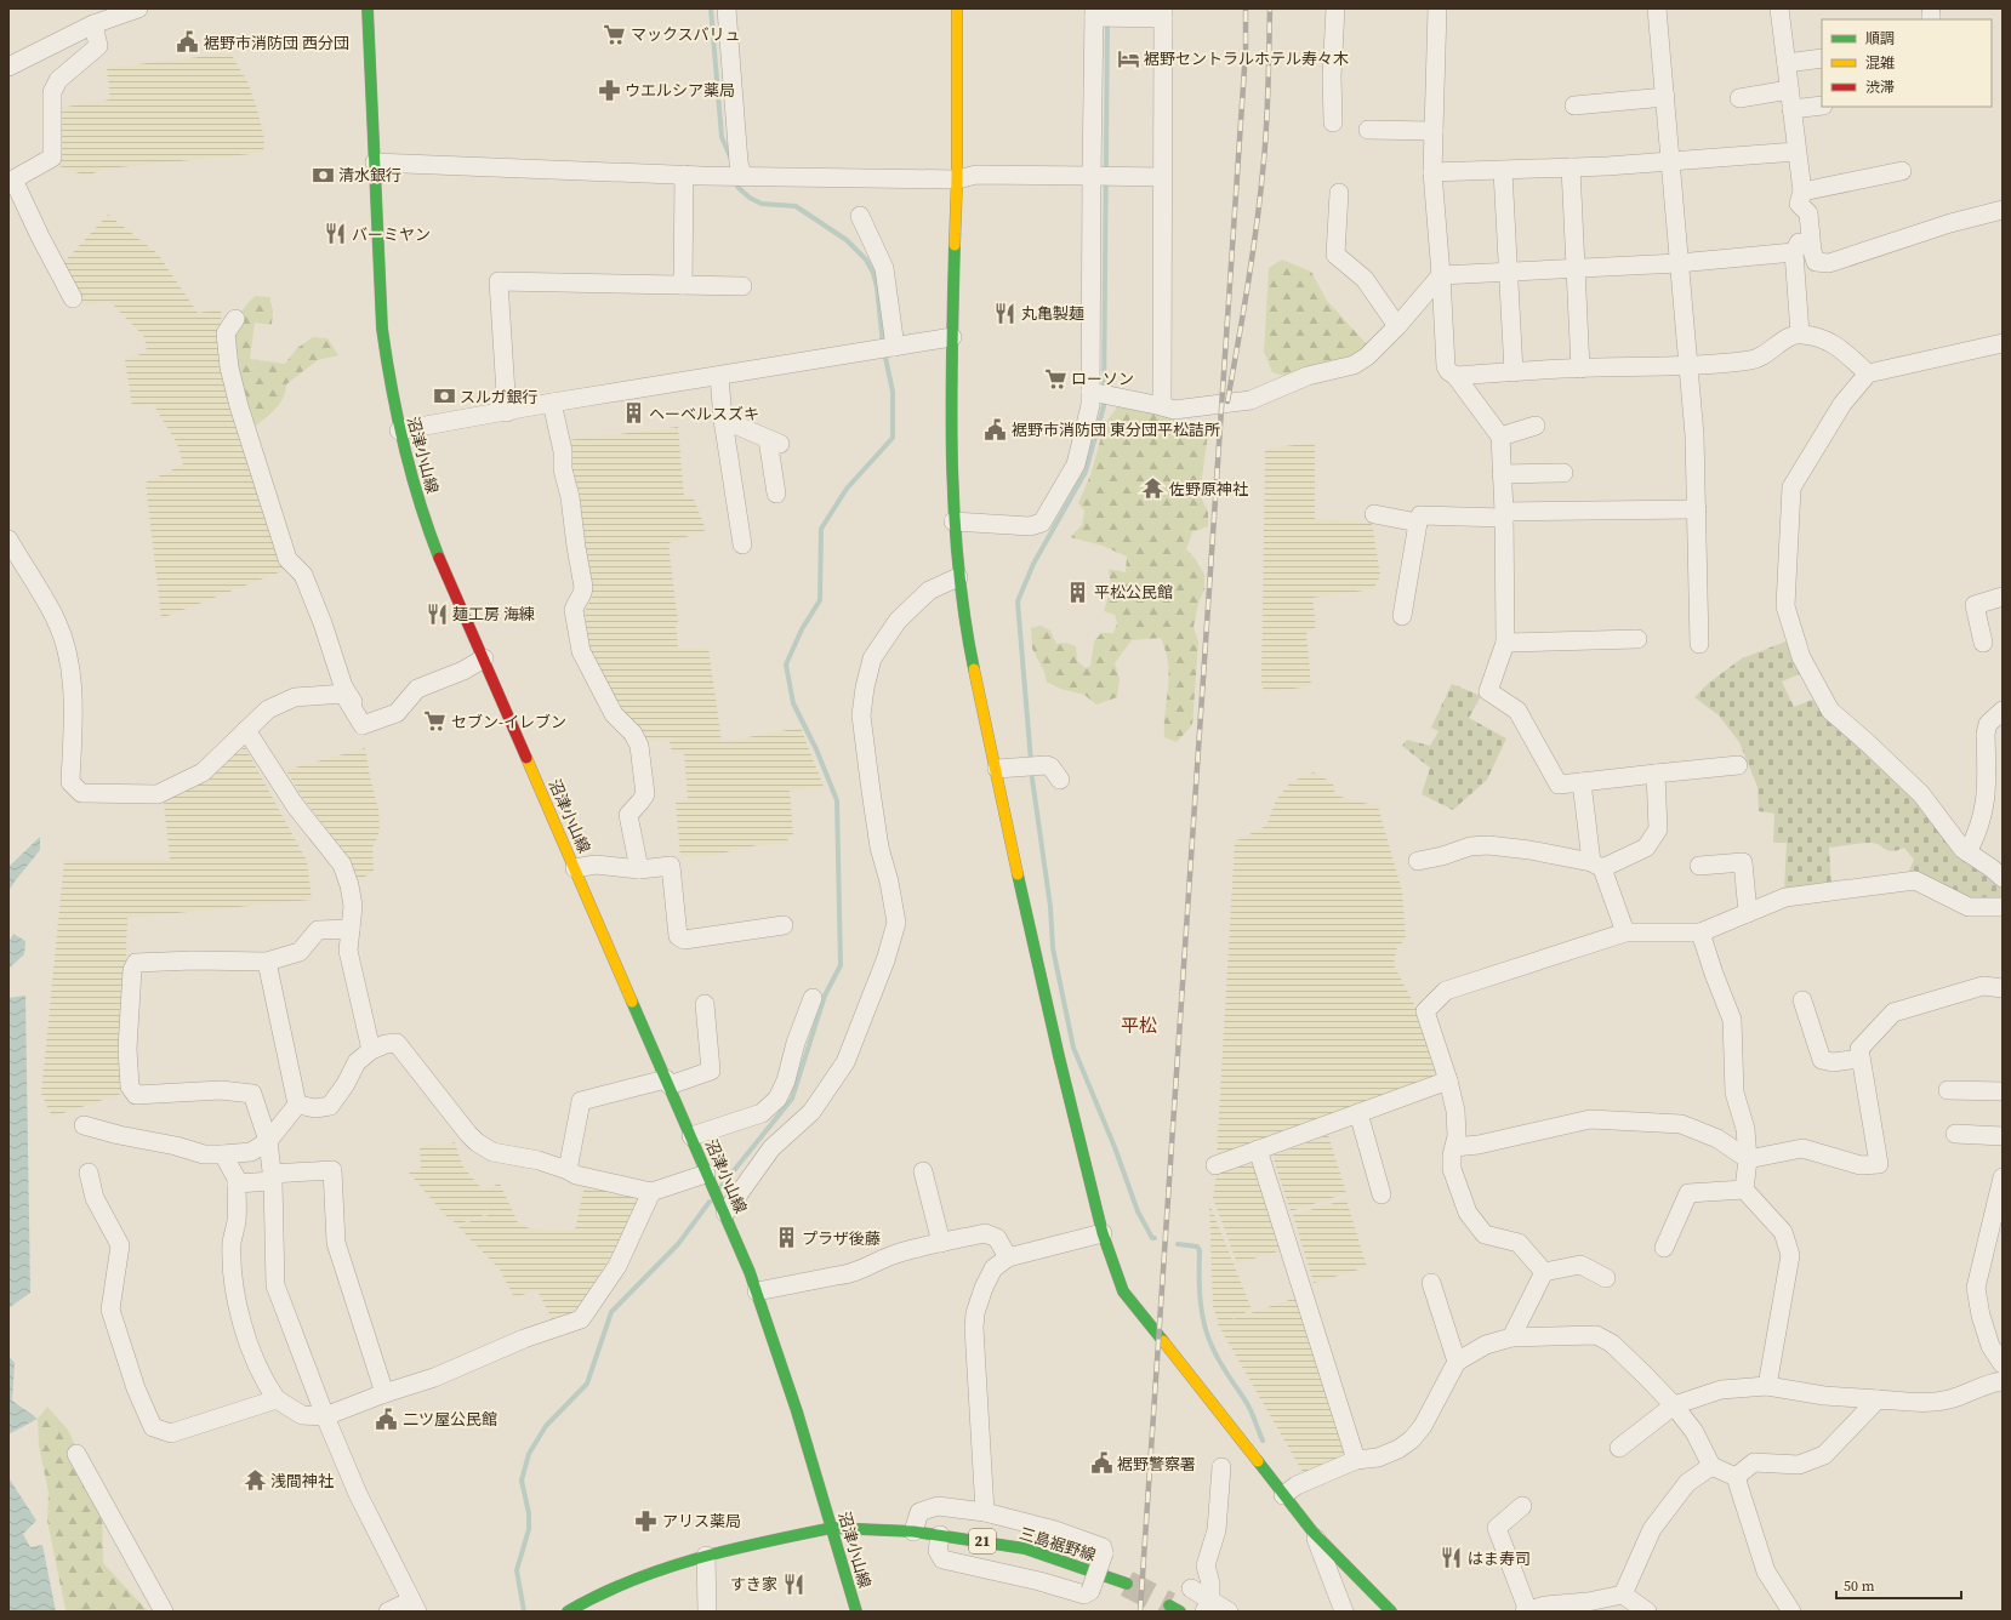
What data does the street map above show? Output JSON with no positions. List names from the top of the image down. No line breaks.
{"streets":{"main road":["沼津小山線","21","三島裾野線"]},"crossings":[["沼津小山線","三島裾野線"]],"districts":["平松"],"places":{"supermarket":["マックスバリュ","ローソン","セブン-イレブン"],"public building":["裾野市消防団 西分団","裾野市消防団 東分団平松詰所","二ツ屋公民館","裾野警察署"],"hotel":["裾野セントラルホテル寿々木"],"pharmacy":["ウエルシア薬局","アリス薬局"],"bank":["清水銀行","スルガ銀行"],"restaurant":["バーミヤン","丸亀製麺","麺工房 海練","はま寿司","すき家"],"building":["ヘーベルスズキ","平松公民館","プラザ後藤"],"temple":["佐野原神社","浅間神社"]},"legend":["順調","混雑","渋滞"],"scale_bar":"50 m"}
